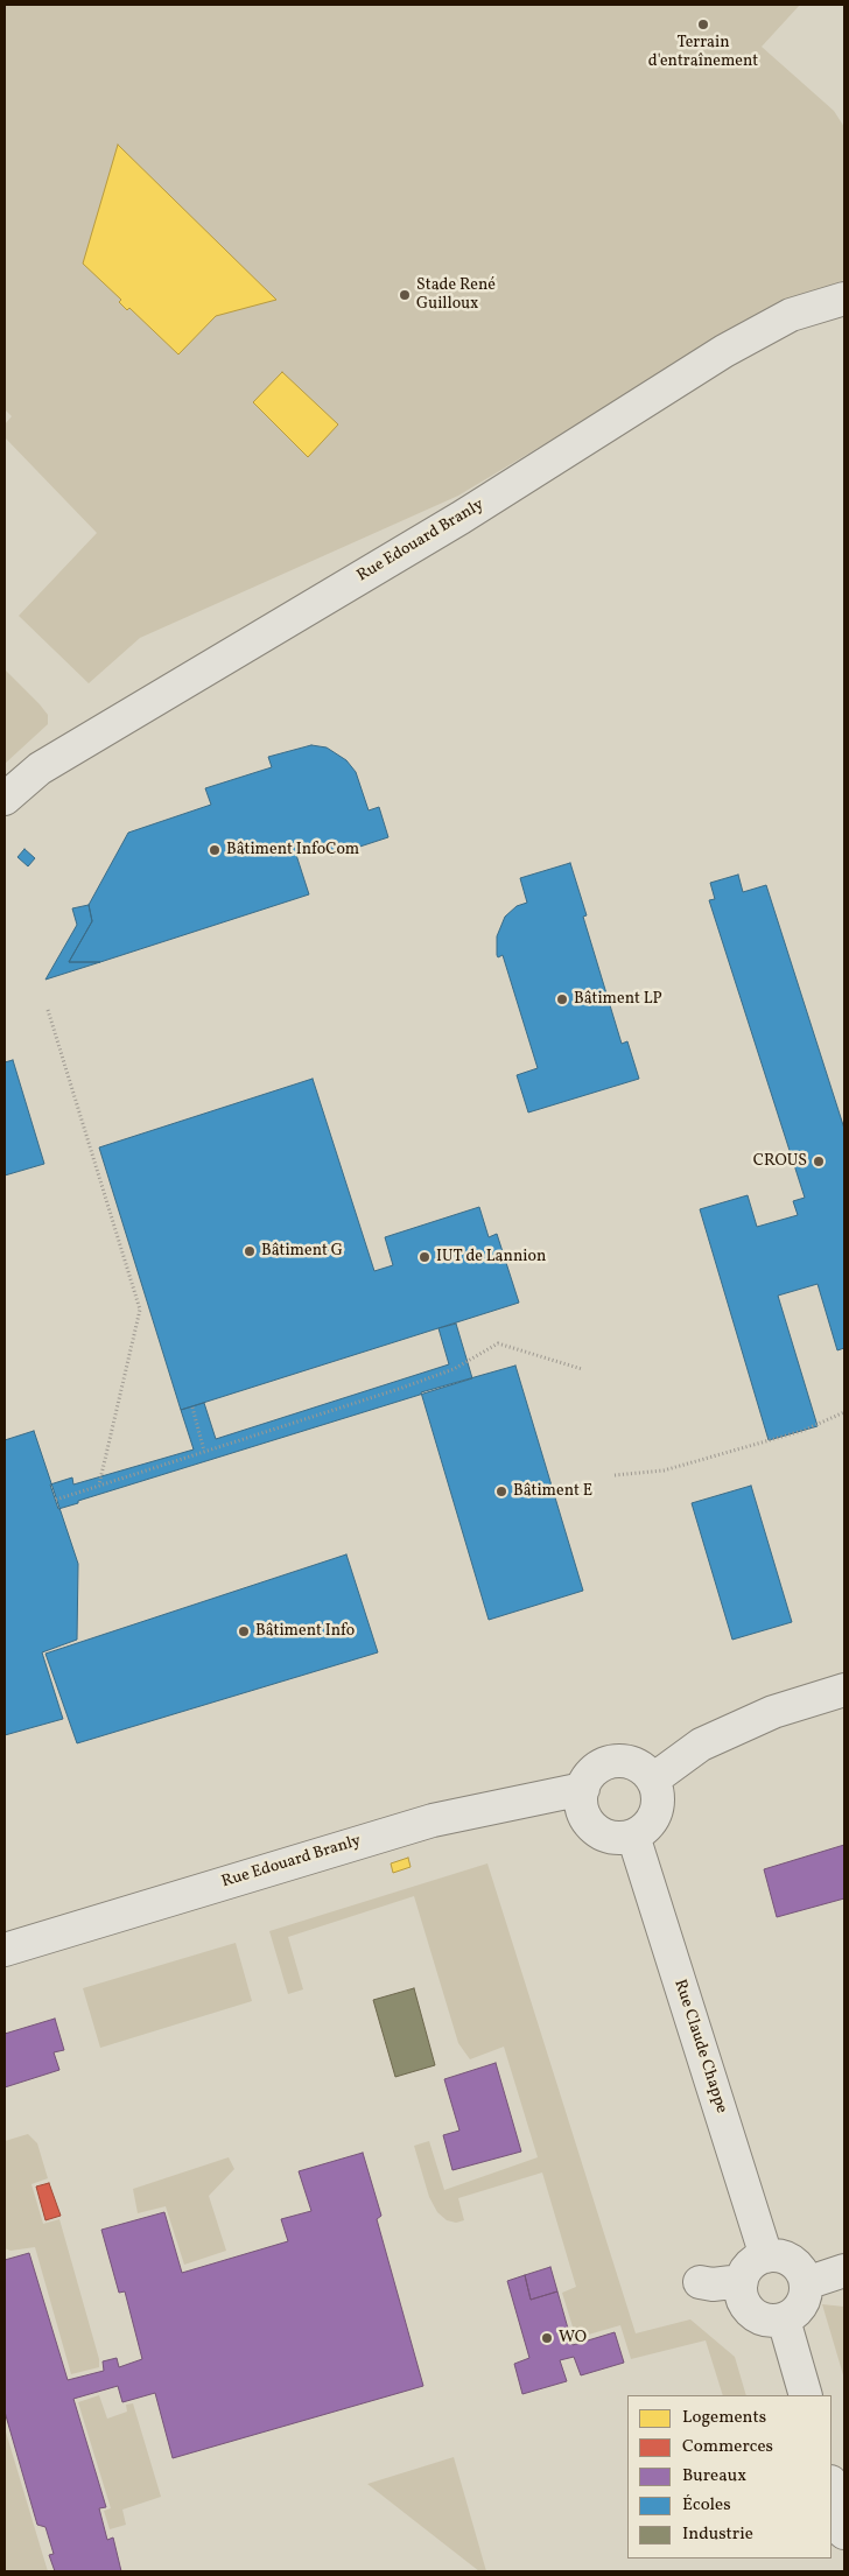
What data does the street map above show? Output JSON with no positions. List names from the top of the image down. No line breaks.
{"streets":{"street":["Rue Edouard Branly","Rue Claude Chappe"]},"crossings":[["Rue Edouard Branly","Rue Claude Chappe"]],"places":["Terrain d'entraînement","Stade René Guilloux","Bâtiment InfoCom","Bâtiment LP","CROUS","Bâtiment G","IUT de Lannion","Bâtiment E","Bâtiment Info","WO"],"legend":["Logements","Commerces","Bureaux","Écoles","Industrie"]}
